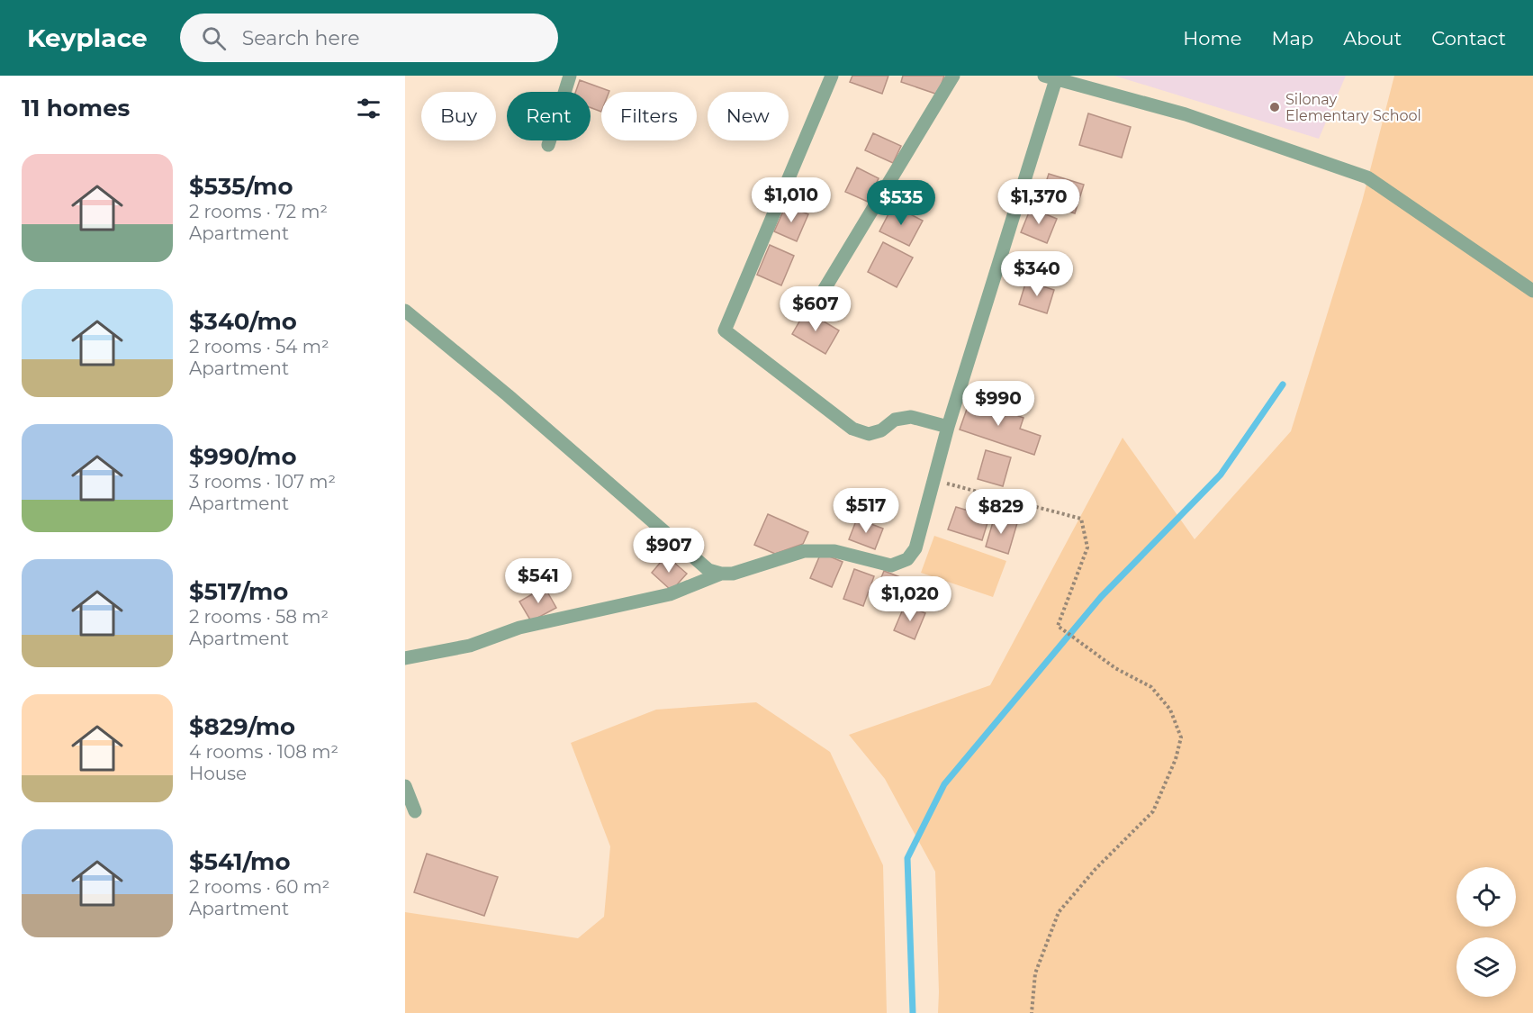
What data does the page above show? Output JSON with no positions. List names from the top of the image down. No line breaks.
{"places":["Silonay Elementary School"],"page":{"header":"Keyplace","search":"Search here","nav":["Home","Map","About","Contact"],"heading":"11 homes","chip":["Buy","Rent","Filters","New"],"list":[{"name":"$535/mo","note":"2 rooms · 72 m² · Apartment"},{"name":"$340/mo","note":"2 rooms · 54 m² · Apartment"},{"name":"$990/mo","note":"3 rooms · 107 m² · Apartment"},{"name":"$517/mo","note":"2 rooms · 58 m² · Apartment"},{"name":"$829/mo","note":"4 rooms · 108 m² · House"},{"name":"$541/mo","note":"2 rooms · 60 m² · Apartment"}],"price":["$1,010","$1,370","$535","$340","$607","$990","$517","$829","$907","$541","$1,020"]}}
